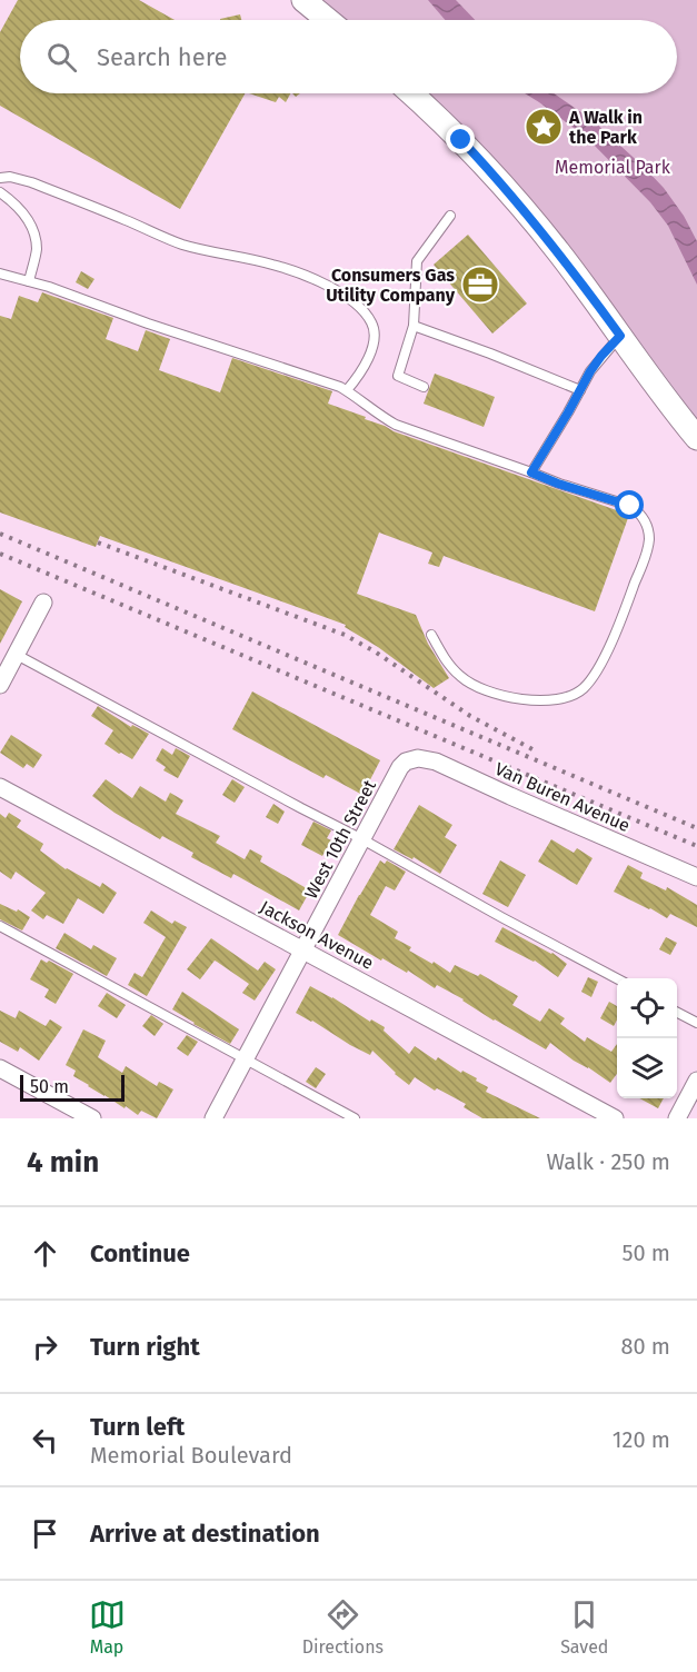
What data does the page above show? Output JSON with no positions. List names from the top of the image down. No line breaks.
{"streets":{"street":["Van Buren Avenue","West 10th Street","Jackson Avenue"]},"crossings":[["Van Buren Avenue","West 10th Street"],["West 10th Street","Jackson Avenue"]],"parks":["Memorial Park"],"places":{"place":["A Walk in the Park"],"office":["Consumers Gas Utility Company"]},"scale_bar":"50 m","page":{"search":"Search here","scale":"50 m","heading":["4 min","Walk · 250 m"],"list":[["Continue","50 m"],["Turn right","80 m"],["Turn left","Memorial Boulevard","120 m"],"Arrive at destination"],"nav":["Map","Directions","Saved"]}}
